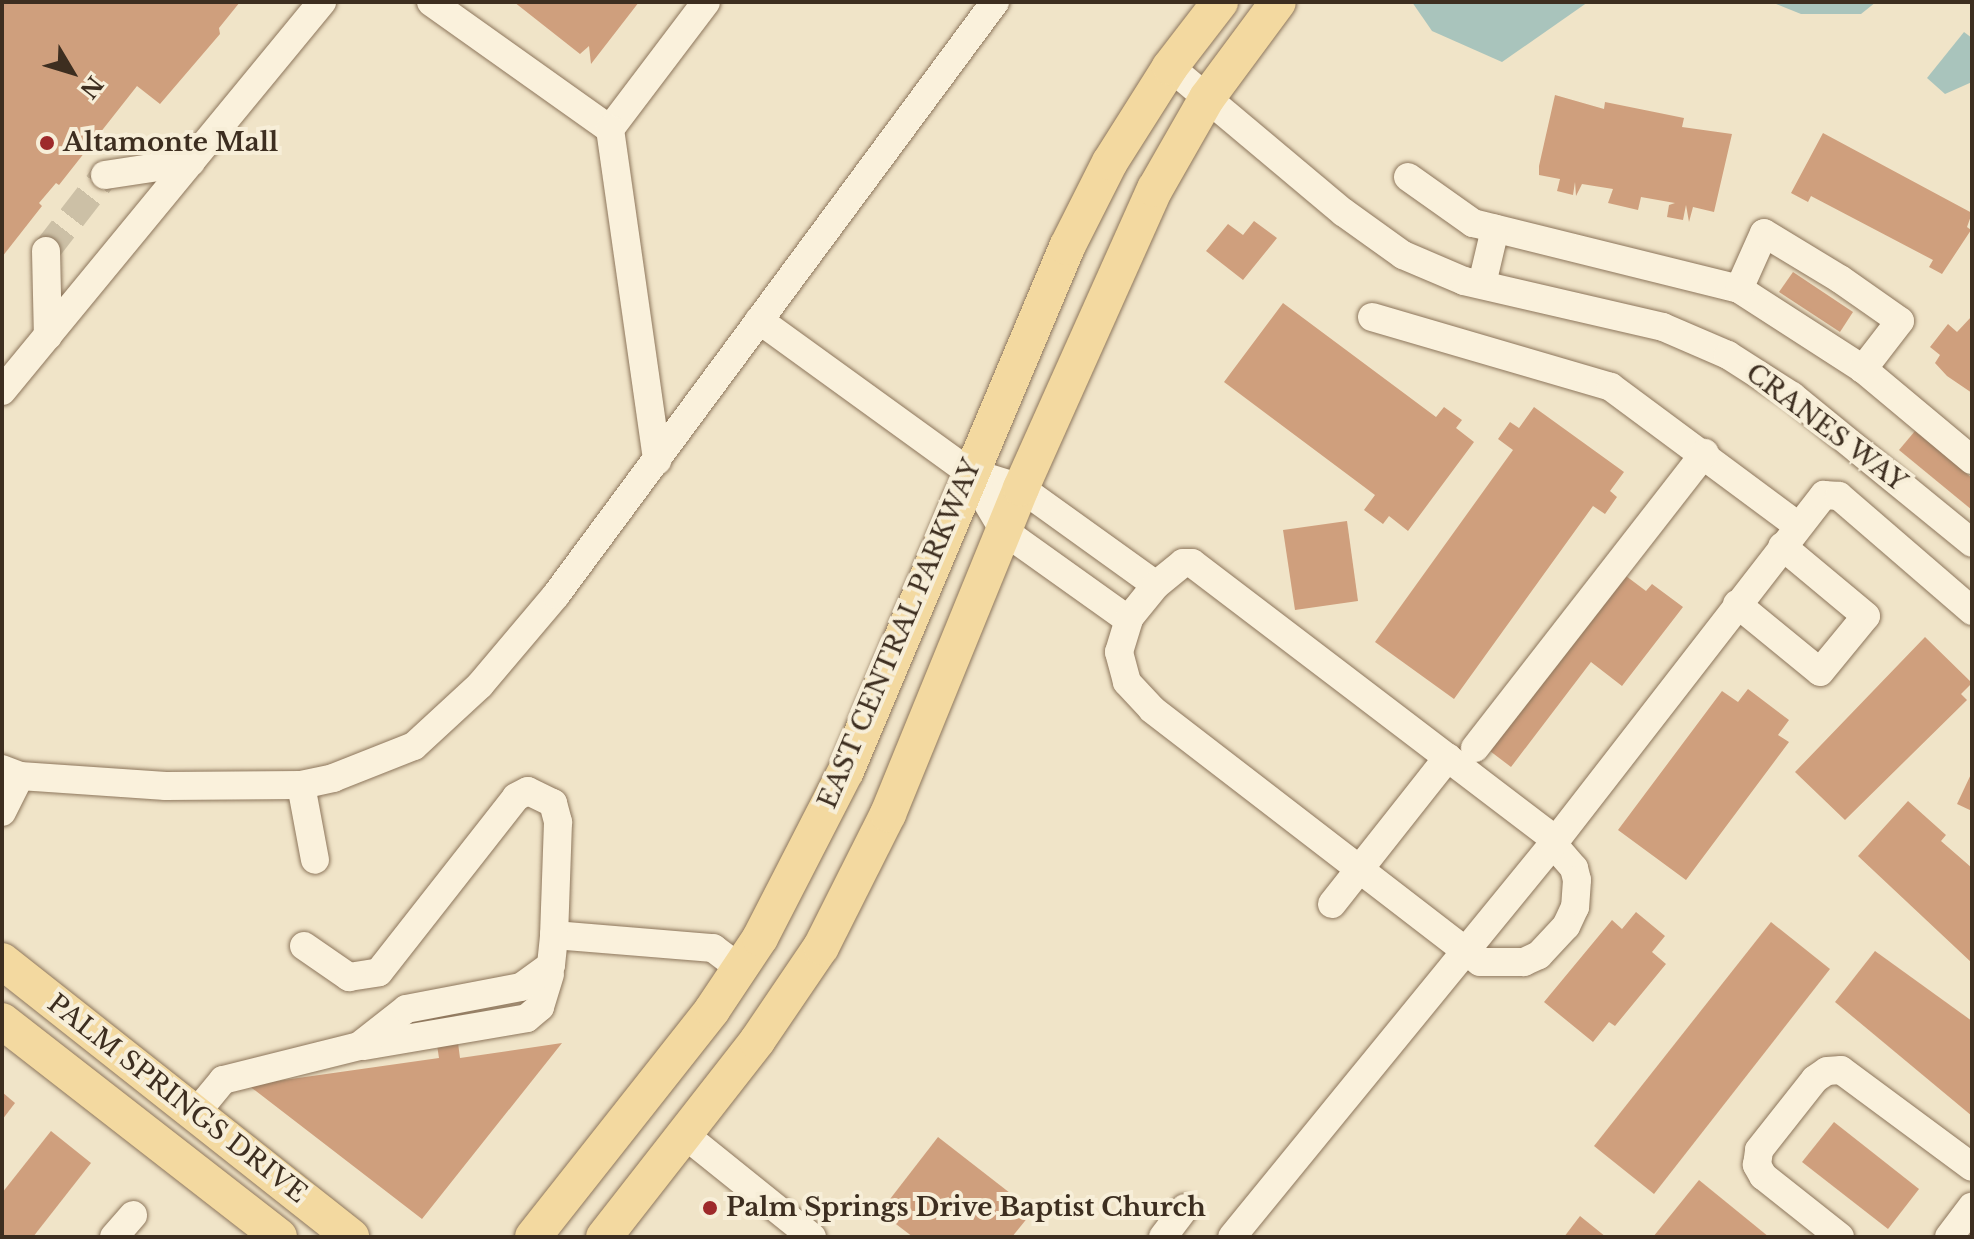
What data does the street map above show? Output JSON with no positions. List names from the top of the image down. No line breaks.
{"streets":{"main road":["EAST CENTRAL PARKWAY","PALM SPRINGS DRIVE"],"street":["CRANES WAY"]},"crossings":[["CRANES WAY","EAST CENTRAL PARKWAY"]],"places":["Altamonte Mall","Palm Springs Drive Baptist Church"],"north":"bottom right"}
